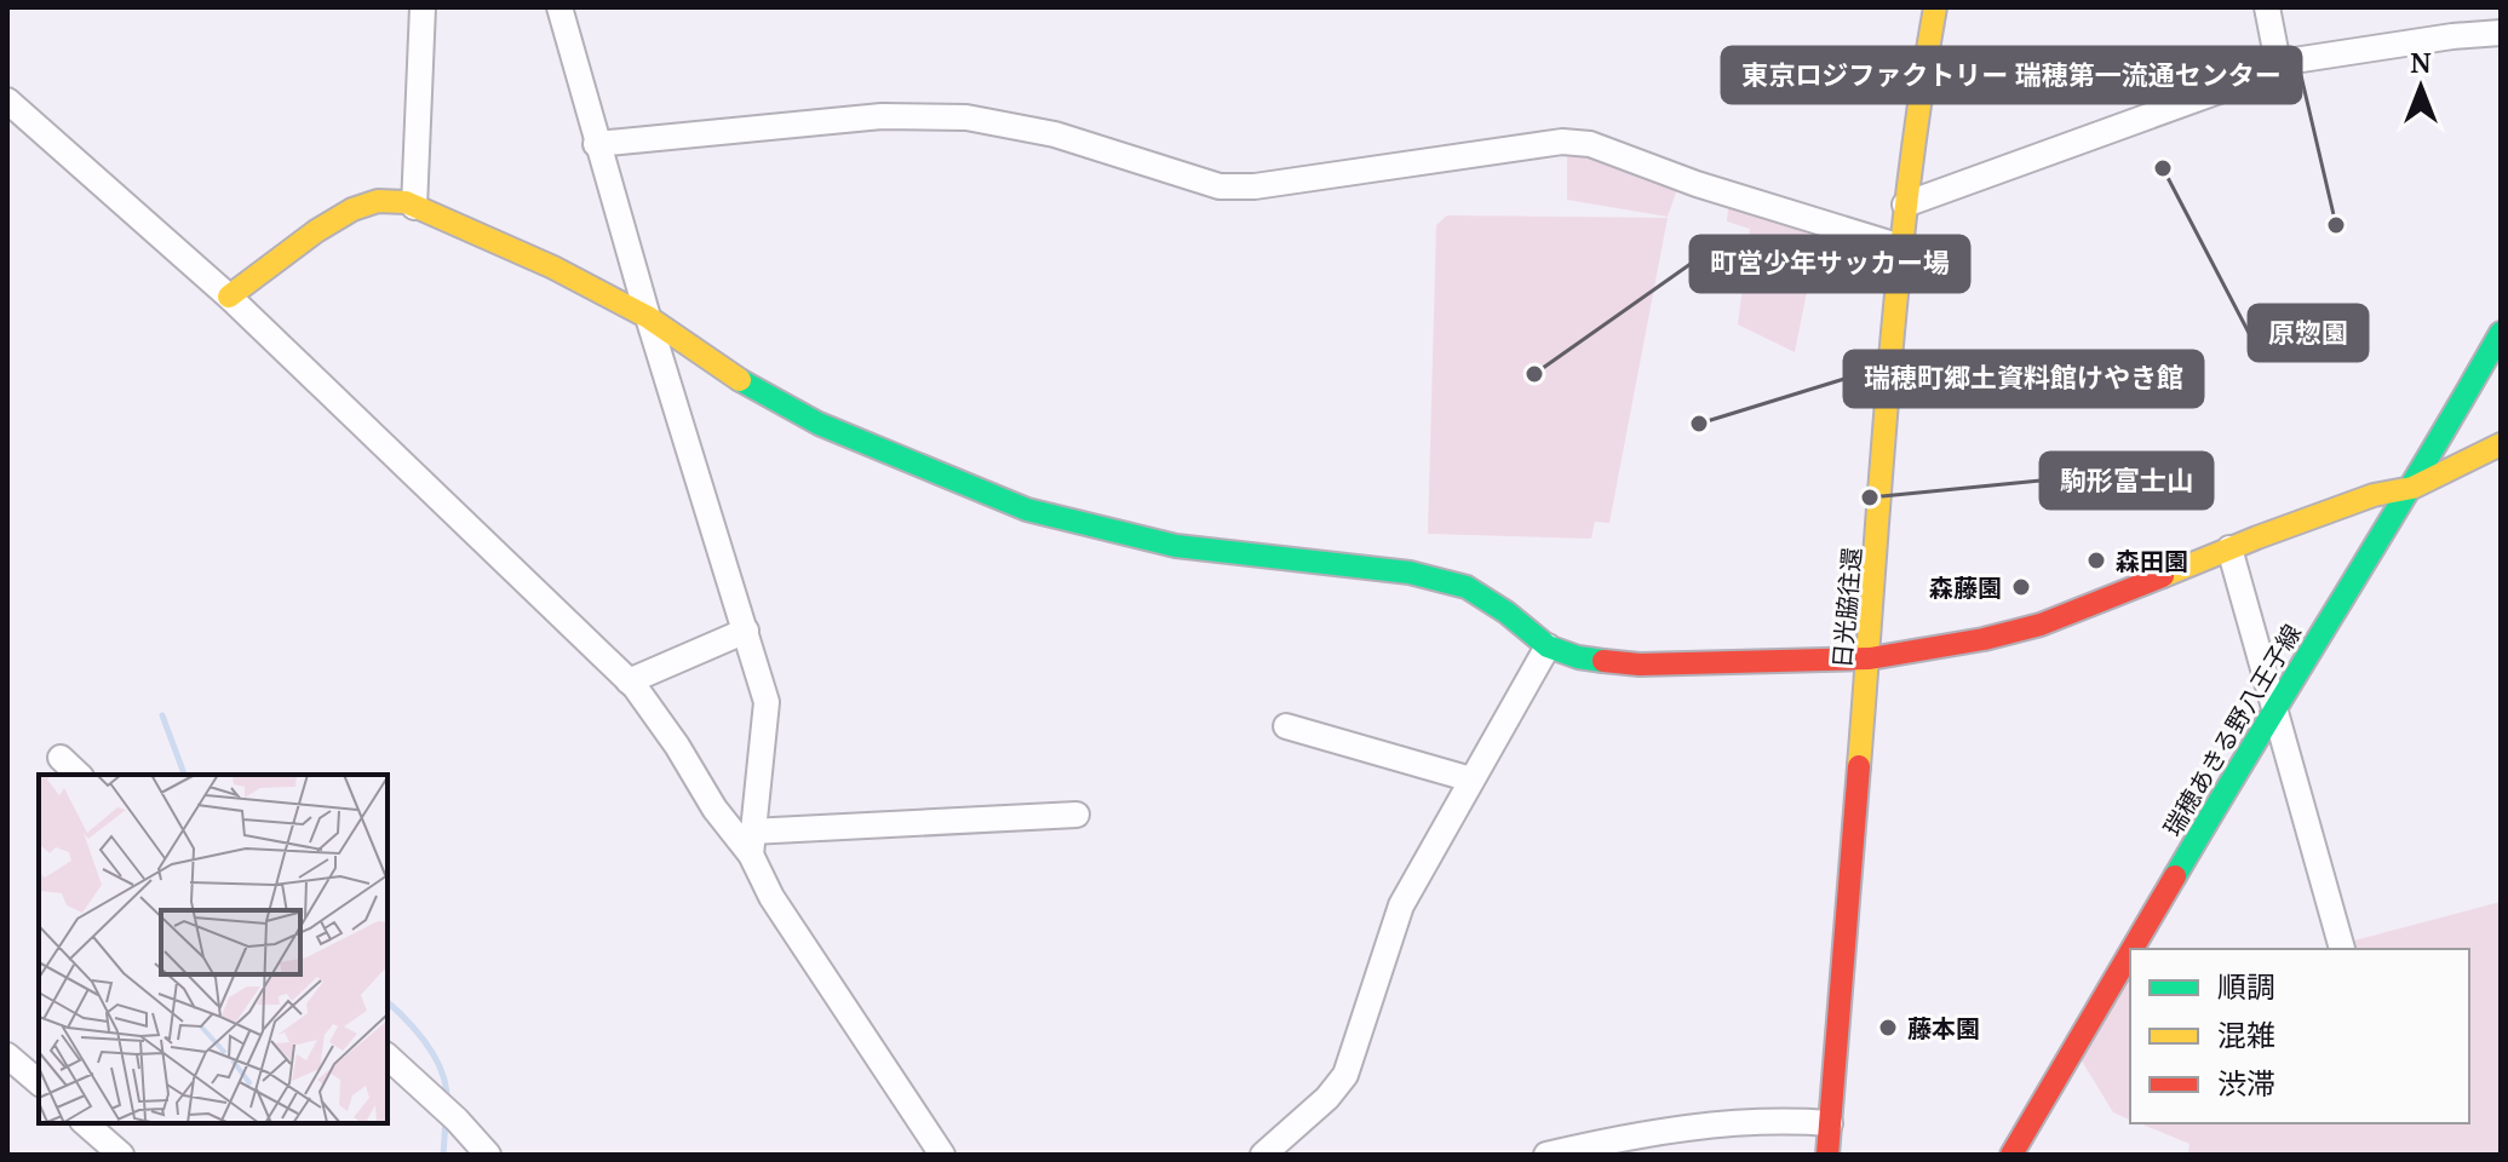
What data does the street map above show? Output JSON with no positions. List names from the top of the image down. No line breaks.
{"streets":{"street":["日光脇往還","瑞穂あきる野八王子線"]},"places":["原惣園","東京ロジファクトリー 瑞穂第一流通センター","町営少年サッカー場","瑞穂町郷土資料館けやき館","駒形富士山","森田園","森藤園","藤本園"],"legend":["順調","混雑","渋滞"],"north":"top"}
